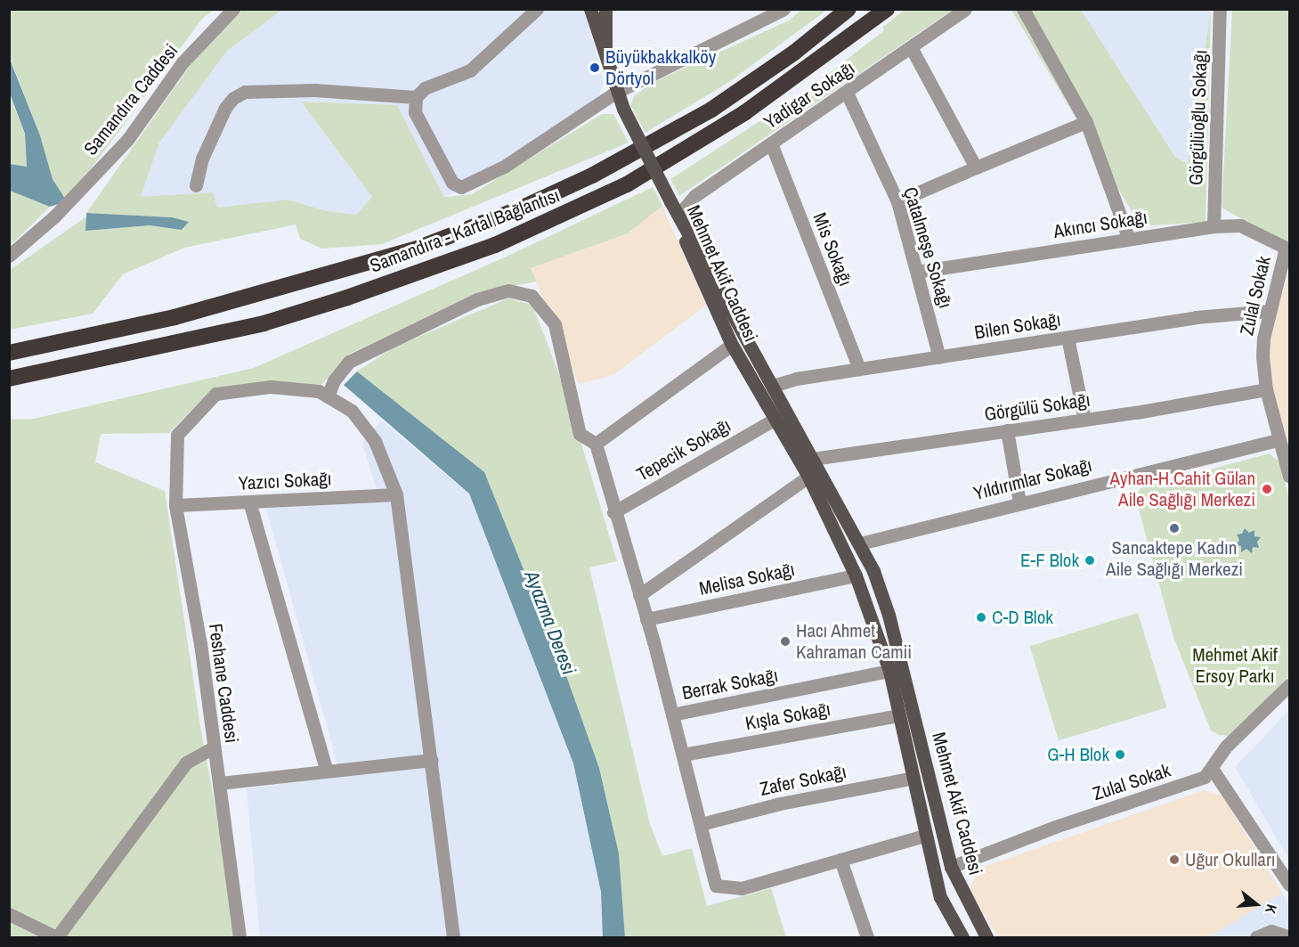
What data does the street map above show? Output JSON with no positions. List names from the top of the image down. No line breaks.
{"streets":{"highway":["Samandıra - Kartal Bağlantısı"],"main road":["Mehmet Akif Caddesi"],"street":["Yadigar Sokağı","Samandıra Caddesi","Görgülüoğlu Sokağı","Akıncı Sokağı","Çatalmeşe Sokağı","Mis Sokağı","Zulal Sokak","Bilen Sokağı","Görgülü Sokağı","Tepecik Sokağı","Yıldırımlar Sokağı","Yazıcı Sokağı","Melisa Sokağı","Feshane Caddesi","Berrak Sokağı","Kışla Sokağı","Zafer Sokağı"]},"crossings":[["Yadigar Sokağı","Çatalmeşe Sokağı"],["Yadigar Sokağı","Mis Sokağı"],["Yadigar Sokağı","Mehmet Akif Caddesi"],["Görgülüoğlu Sokağı","Akıncı Sokağı"],["Akıncı Sokağı","Çatalmeşe Sokağı"],["Akıncı Sokağı","Zulal Sokak"],["Çatalmeşe Sokağı","Bilen Sokağı"],["Mis Sokağı","Bilen Sokağı"],["Mehmet Akif Caddesi","Zulal Sokak"],["Mehmet Akif Caddesi","Bilen Sokağı"],["Mehmet Akif Caddesi","Görgülü Sokağı"],["Mehmet Akif Caddesi","Tepecik Sokağı"],["Mehmet Akif Caddesi","Yıldırımlar Sokağı"],["Mehmet Akif Caddesi","Melisa Sokağı"],["Mehmet Akif Caddesi","Berrak Sokağı"],["Mehmet Akif Caddesi","Kışla Sokağı"],["Mehmet Akif Caddesi","Zafer Sokağı"],["Zulal Sokak","Bilen Sokağı"],["Zulal Sokak","Görgülü Sokağı"],["Zulal Sokak","Yıldırımlar Sokağı"],["Yazıcı Sokağı","Feshane Caddesi"]],"water":["Ayazma Deresi"],"parks":["Mehmet Akif Ersoy Parkı"],"places":["Büyükbakkalköy Dörtyol","Ayhan-H.Cahit Gülan Aile Sağlığı Merkezi","Sancaktepe Kadın Aile Sağlığı Merkezi","E-F Blok","C-D Blok","Hacı Ahmet Kahraman Camii","G-H Blok","Uğur Okulları"],"north":"right"}
